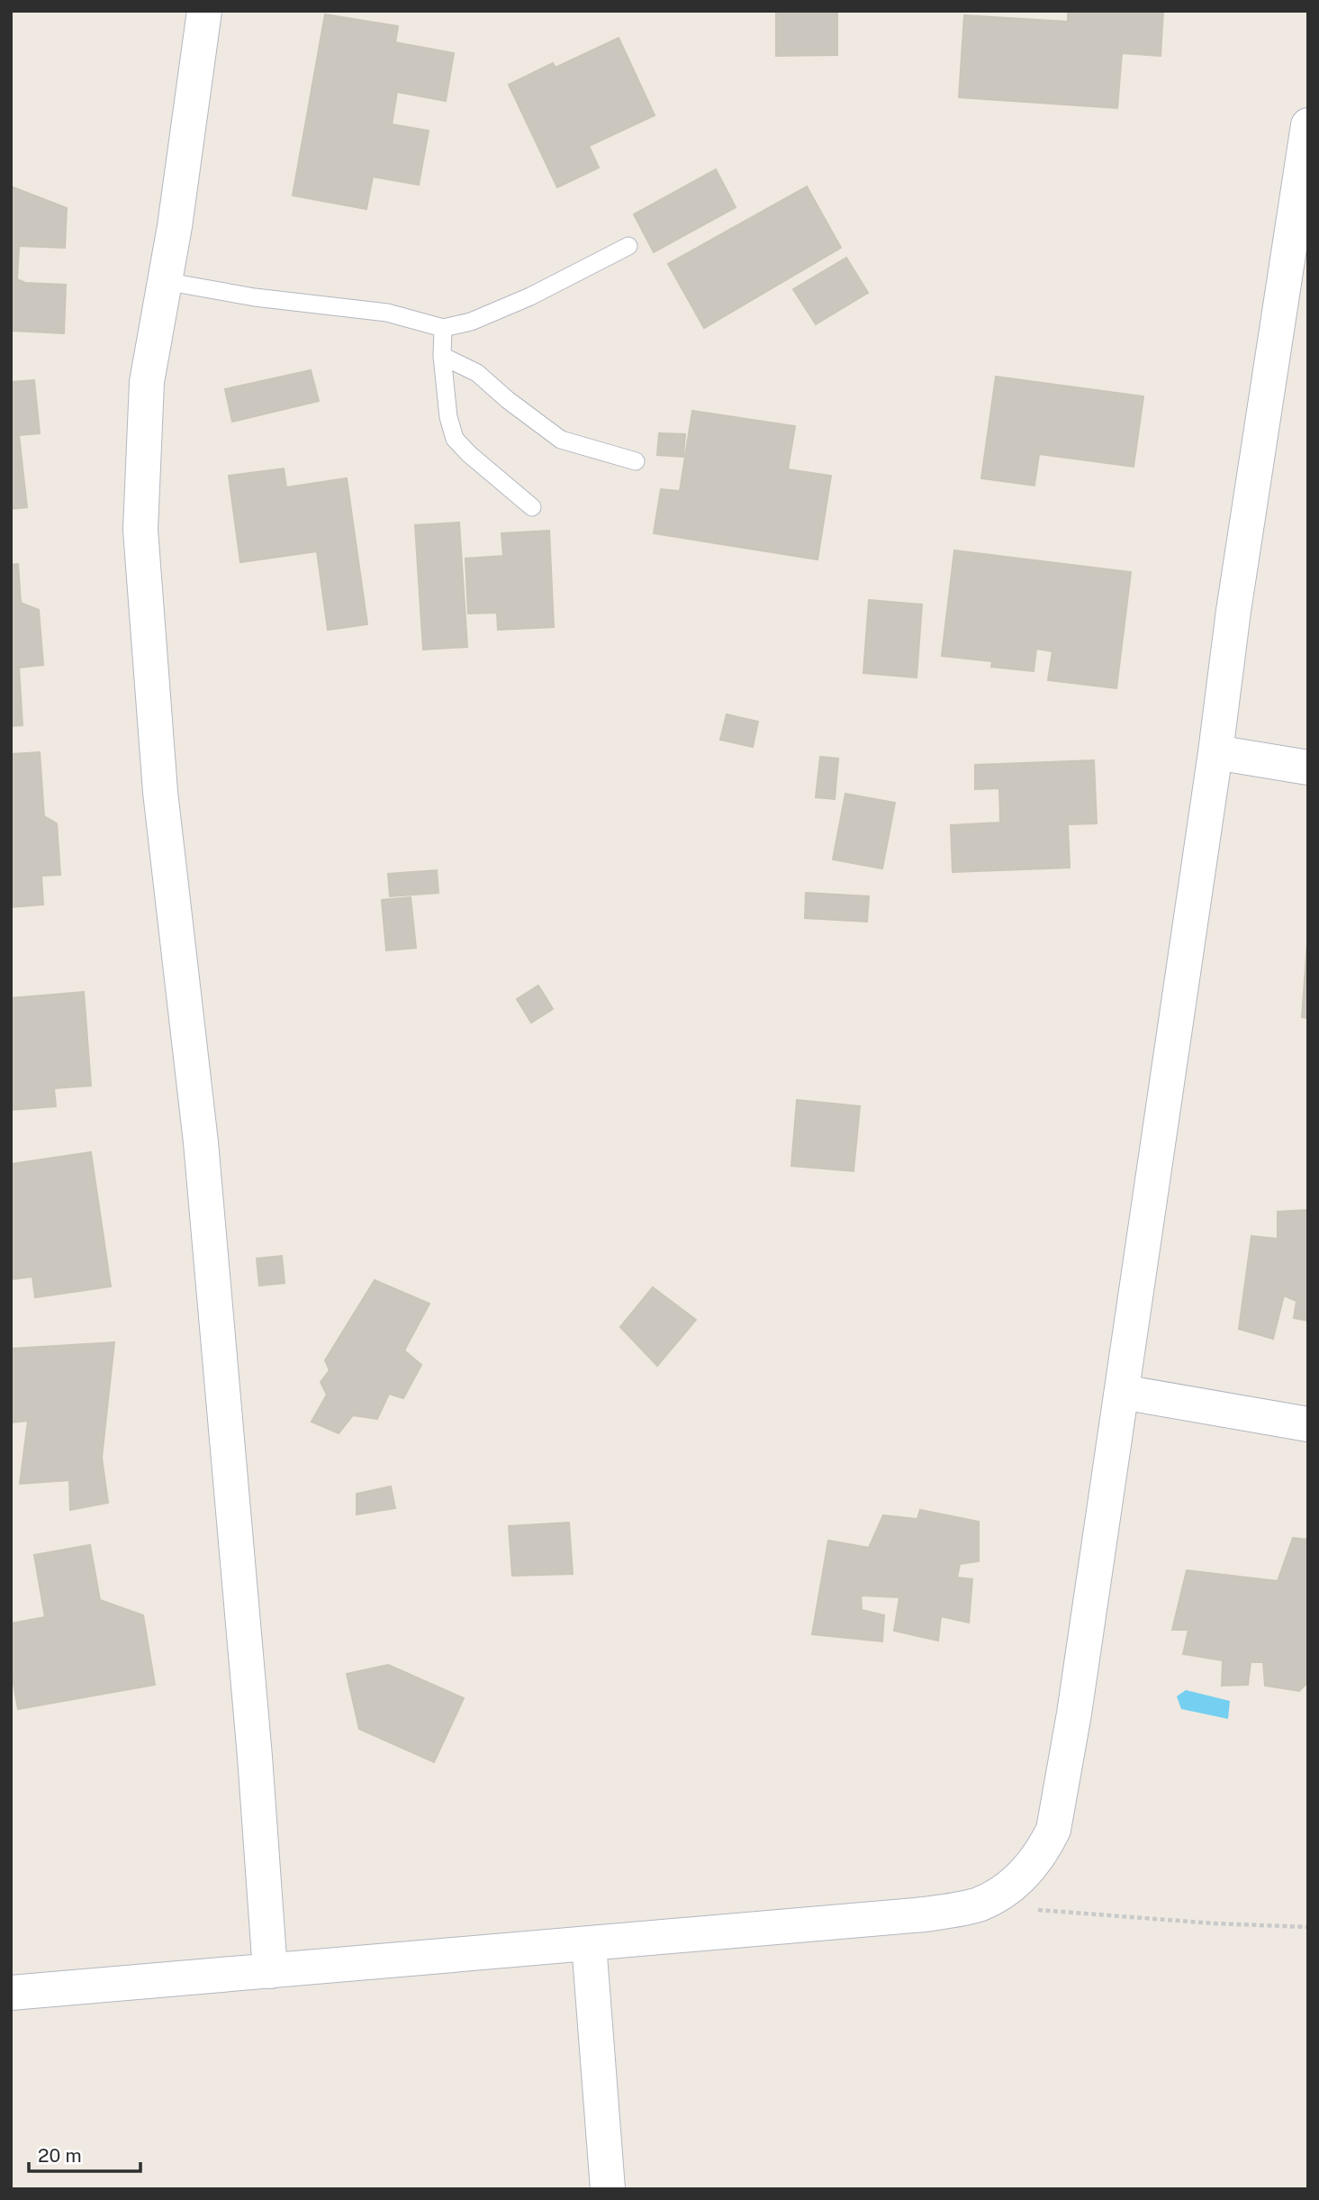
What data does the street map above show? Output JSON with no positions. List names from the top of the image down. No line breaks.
{"scale_bar":"20 m"}
